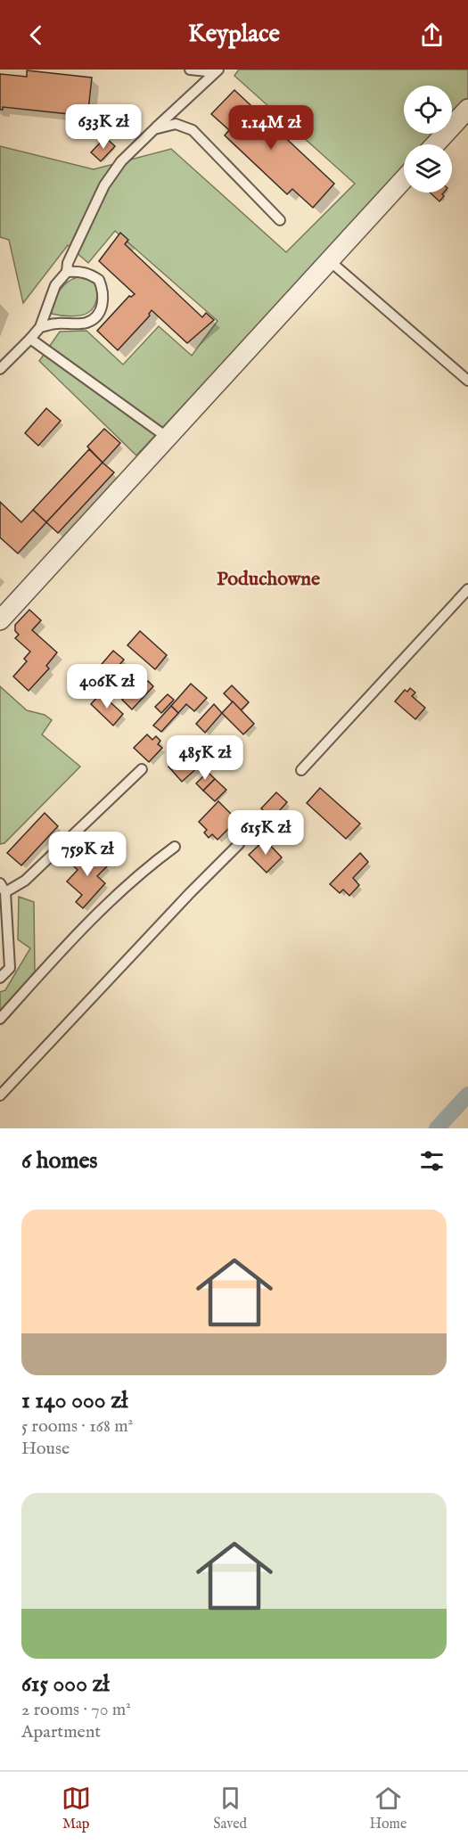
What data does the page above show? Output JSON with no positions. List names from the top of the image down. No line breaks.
{"districts":["Poduchowne"],"page":{"header":"Keyplace","price":["633K zł","1.14M zł","406K zł","485K zł","615K zł","759K zł"],"heading":"6 homes","list":[{"name":"1 140 000 zł","note":"5 rooms · 168 m² · House"},{"name":"615 000 zł","note":"2 rooms · 70 m² · Apartment"}],"tabs":["Map","Saved","Home"]}}
